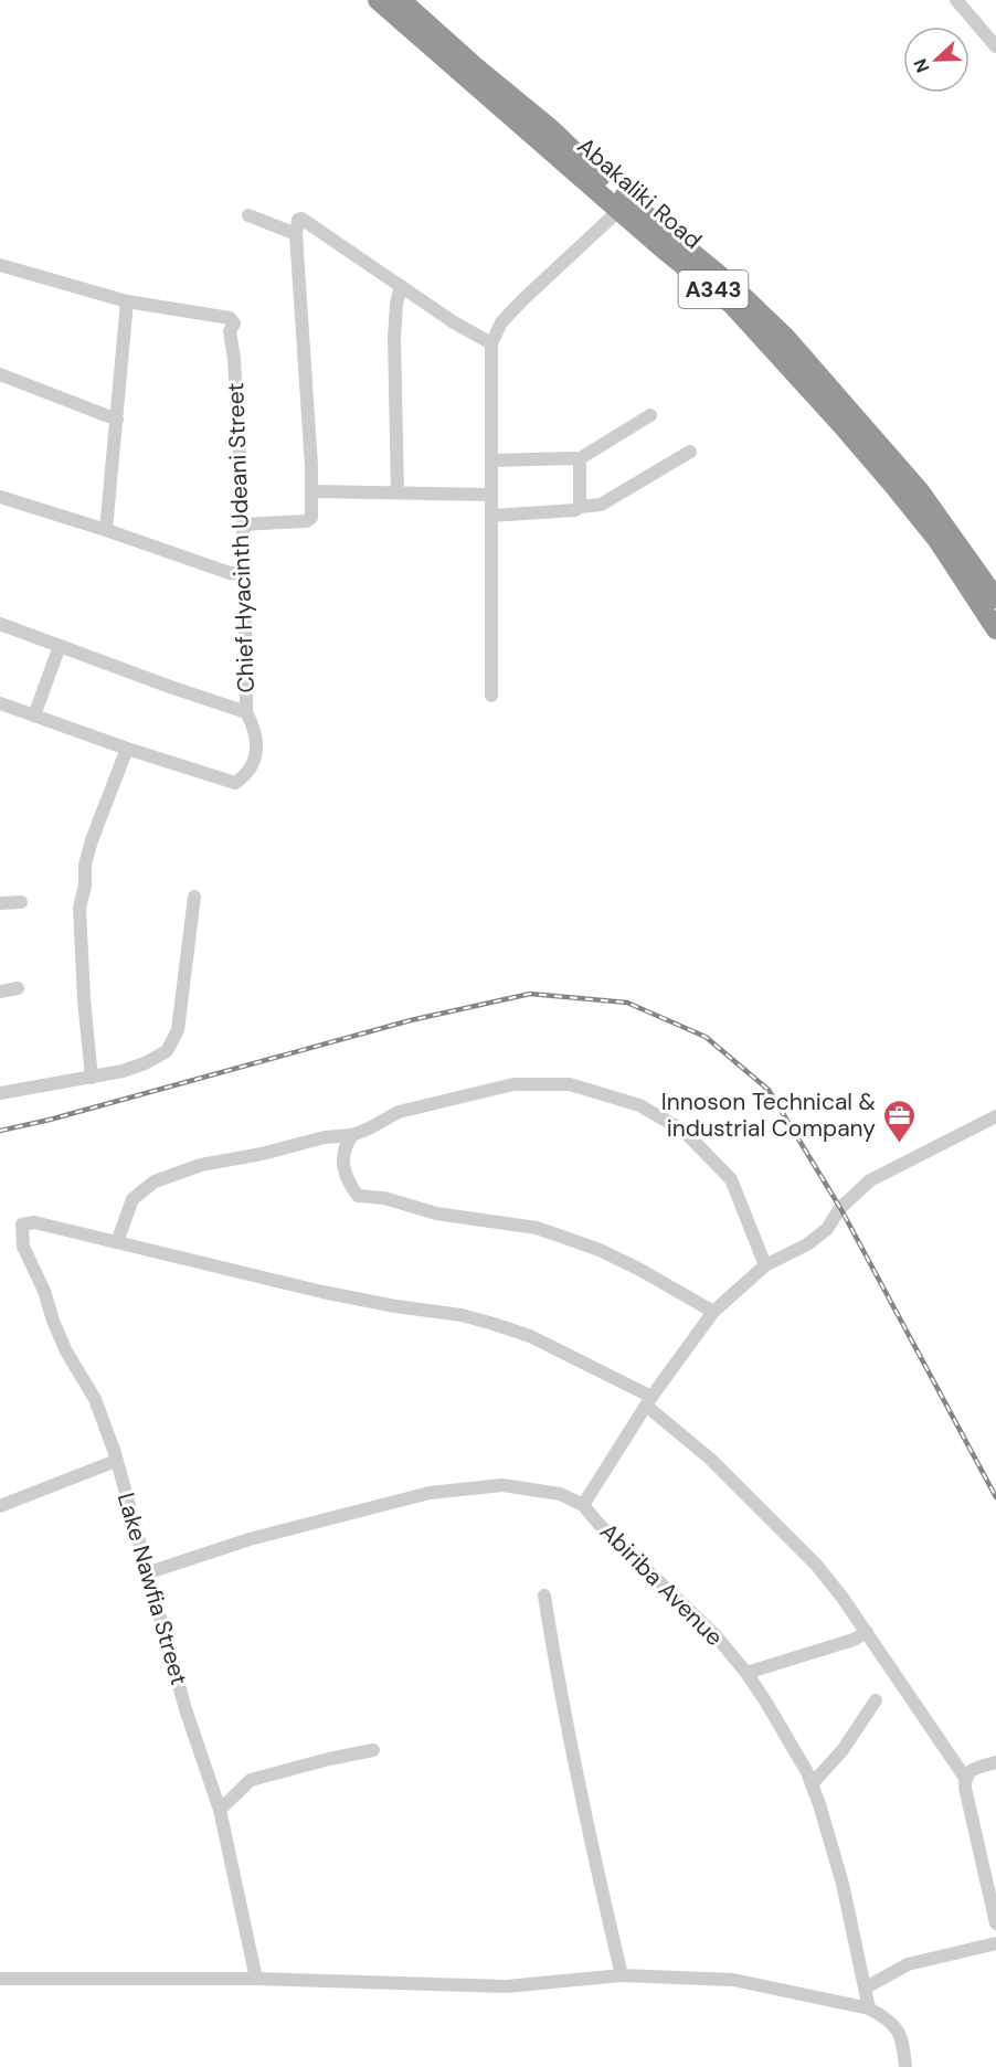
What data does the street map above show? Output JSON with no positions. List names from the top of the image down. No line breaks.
{"streets":{"highway":["Abakaliki Road","A343"],"street":["Chief Hyacinth Udeani Street","Abiriba Avenue","Lake Nawfia Street"]},"crossings":[["Abiriba Avenue","Lake Nawfia Street"]],"places":{"office":["Innoson Technical & industrial Company"]},"north":"left"}
